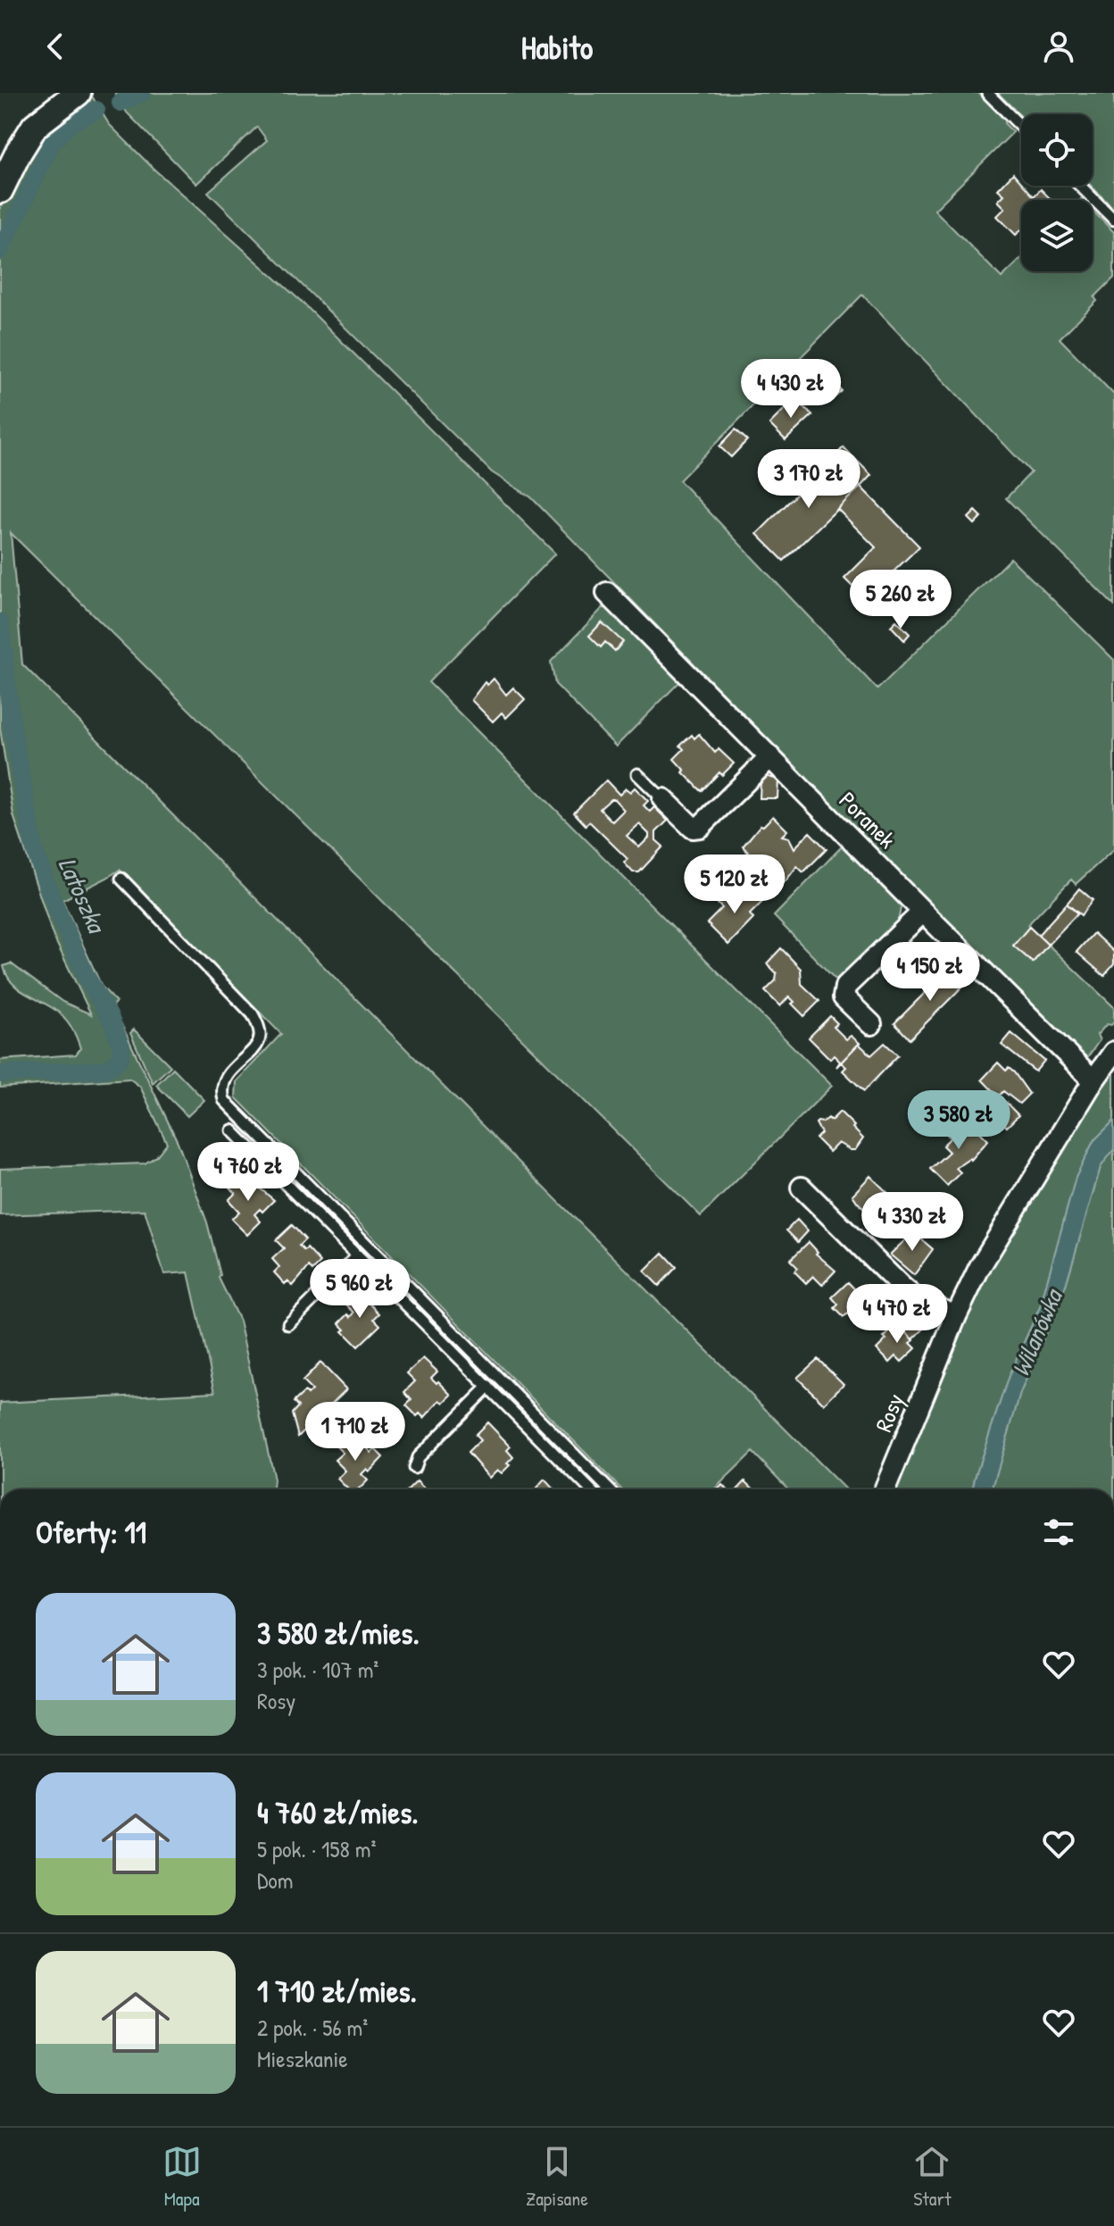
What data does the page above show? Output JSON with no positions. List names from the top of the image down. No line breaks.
{"streets":{"street":["Poranek","Rosy"]},"crossings":[["Poranek","Rosy"]],"water":["Latoszka","Wilanówka"],"page":{"header":"Habito","price":["4 430 zł","3 170 zł","5 260 zł","5 120 zł","4 150 zł","3 580 zł","4 760 zł","4 330 zł","5 960 zł","4 470 zł","1 710 zł"],"heading":"Oferty: 11","list":[{"name":"3 580 zł/mies.","note":"3 pok. · 107 m² · Rosy"},{"name":"4 760 zł/mies.","note":"5 pok. · 158 m² · Dom"},{"name":"1 710 zł/mies.","note":"2 pok. · 56 m² · Mieszkanie"}],"tabs":["Mapa","Zapisane","Start"]}}
